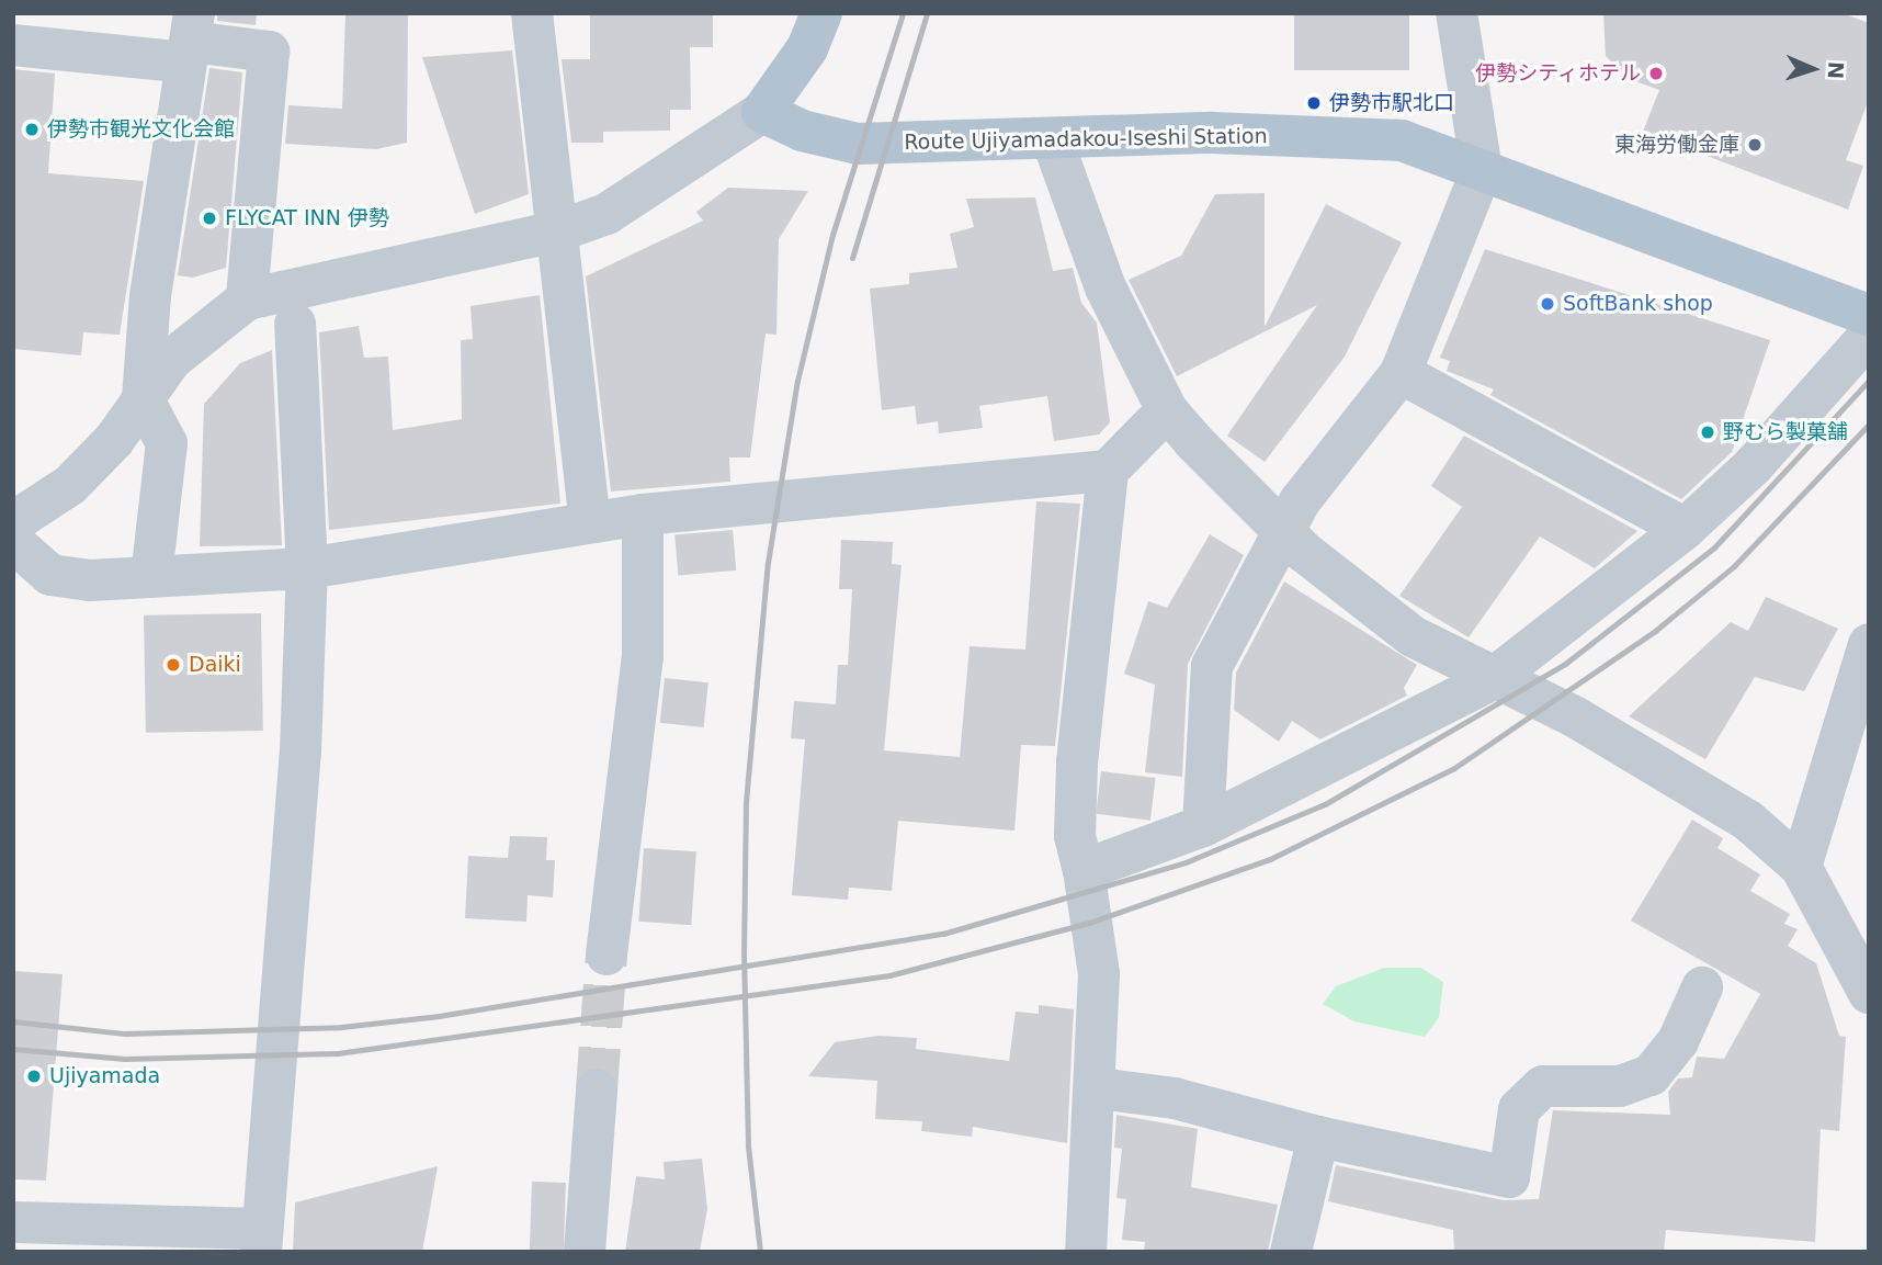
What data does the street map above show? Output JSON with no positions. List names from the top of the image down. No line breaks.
{"streets":{"main road":["Route Ujiyamadakou-Iseshi Station"]},"places":["伊勢シティホテル","伊勢市駅北口","伊勢市観光文化会館","東海労働金庫","FLYCAT INN 伊勢","SoftBank shop","野むら製菓舗","Daiki","Ujiyamada"],"north":"right"}
